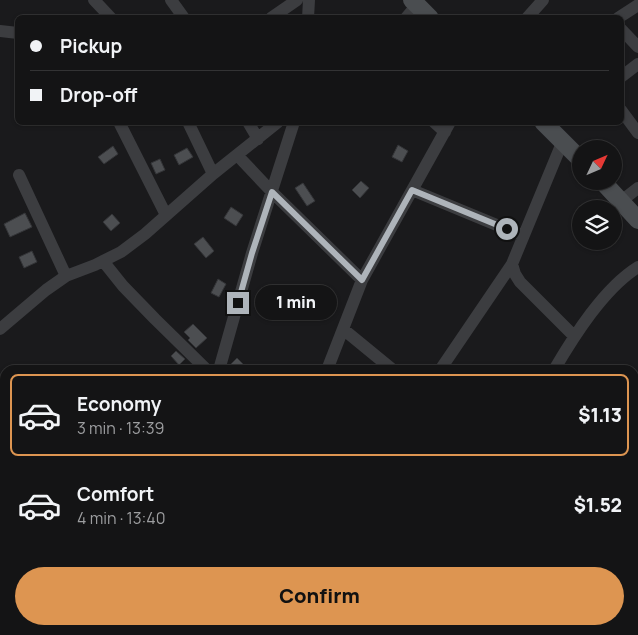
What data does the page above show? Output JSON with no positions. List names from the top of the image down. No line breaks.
{"north":"top right","page":{"banner":["Pickup","Drop-off"],"bubble":"1 min","list":[{"name":"Economy","note":"3 min · 13:39","value":"$1.13"},{"name":"Comfort","note":"4 min · 13:40","value":"$1.52"}],"buttons":"Confirm"}}
